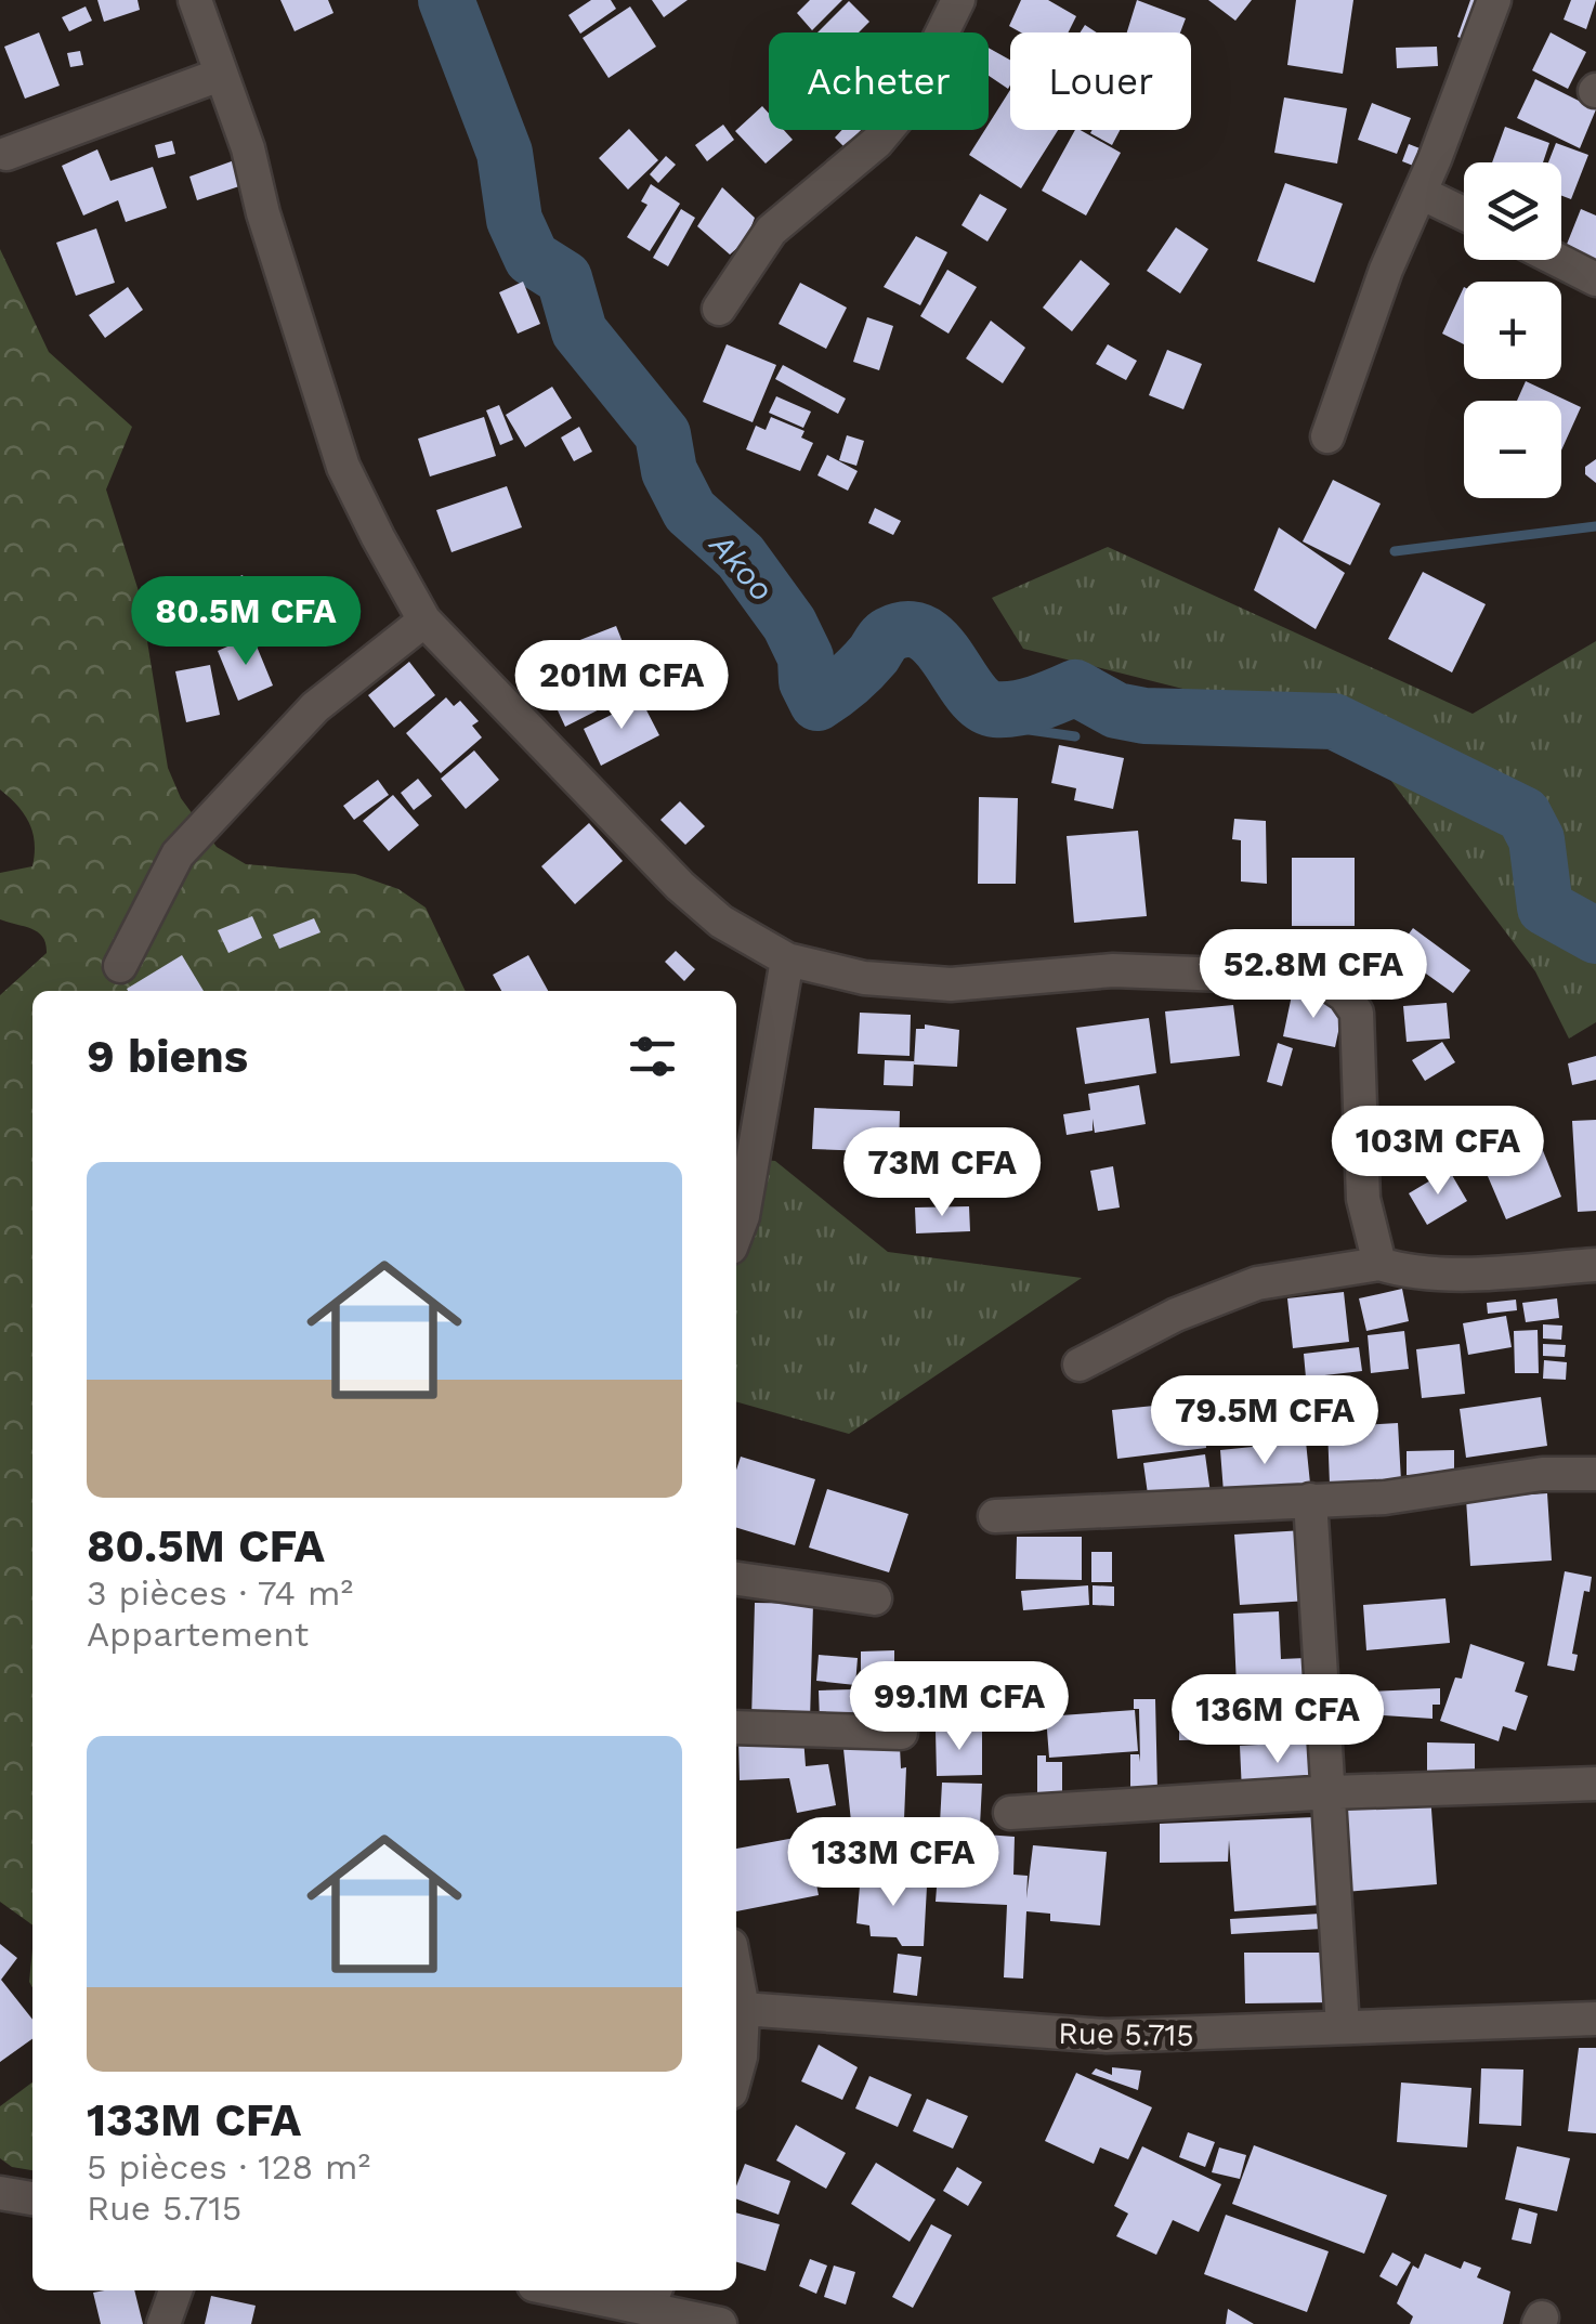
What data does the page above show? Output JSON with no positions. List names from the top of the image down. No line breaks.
{"streets":{"street":["Rue 5.715"]},"water":["Akoo"],"page":{"chip":["Acheter","Louer"],"map_buttons":["+","−"],"price":["80.5M CFA","201M CFA","52.8M CFA","103M CFA","73M CFA","79.5M CFA","99.1M CFA","136M CFA","133M CFA"],"heading":"9 biens","list":[{"name":"80.5M CFA","note":"3 pièces · 74 m² · Appartement"},{"name":"133M CFA","note":"5 pièces · 128 m² · Rue 5.715"}]}}
